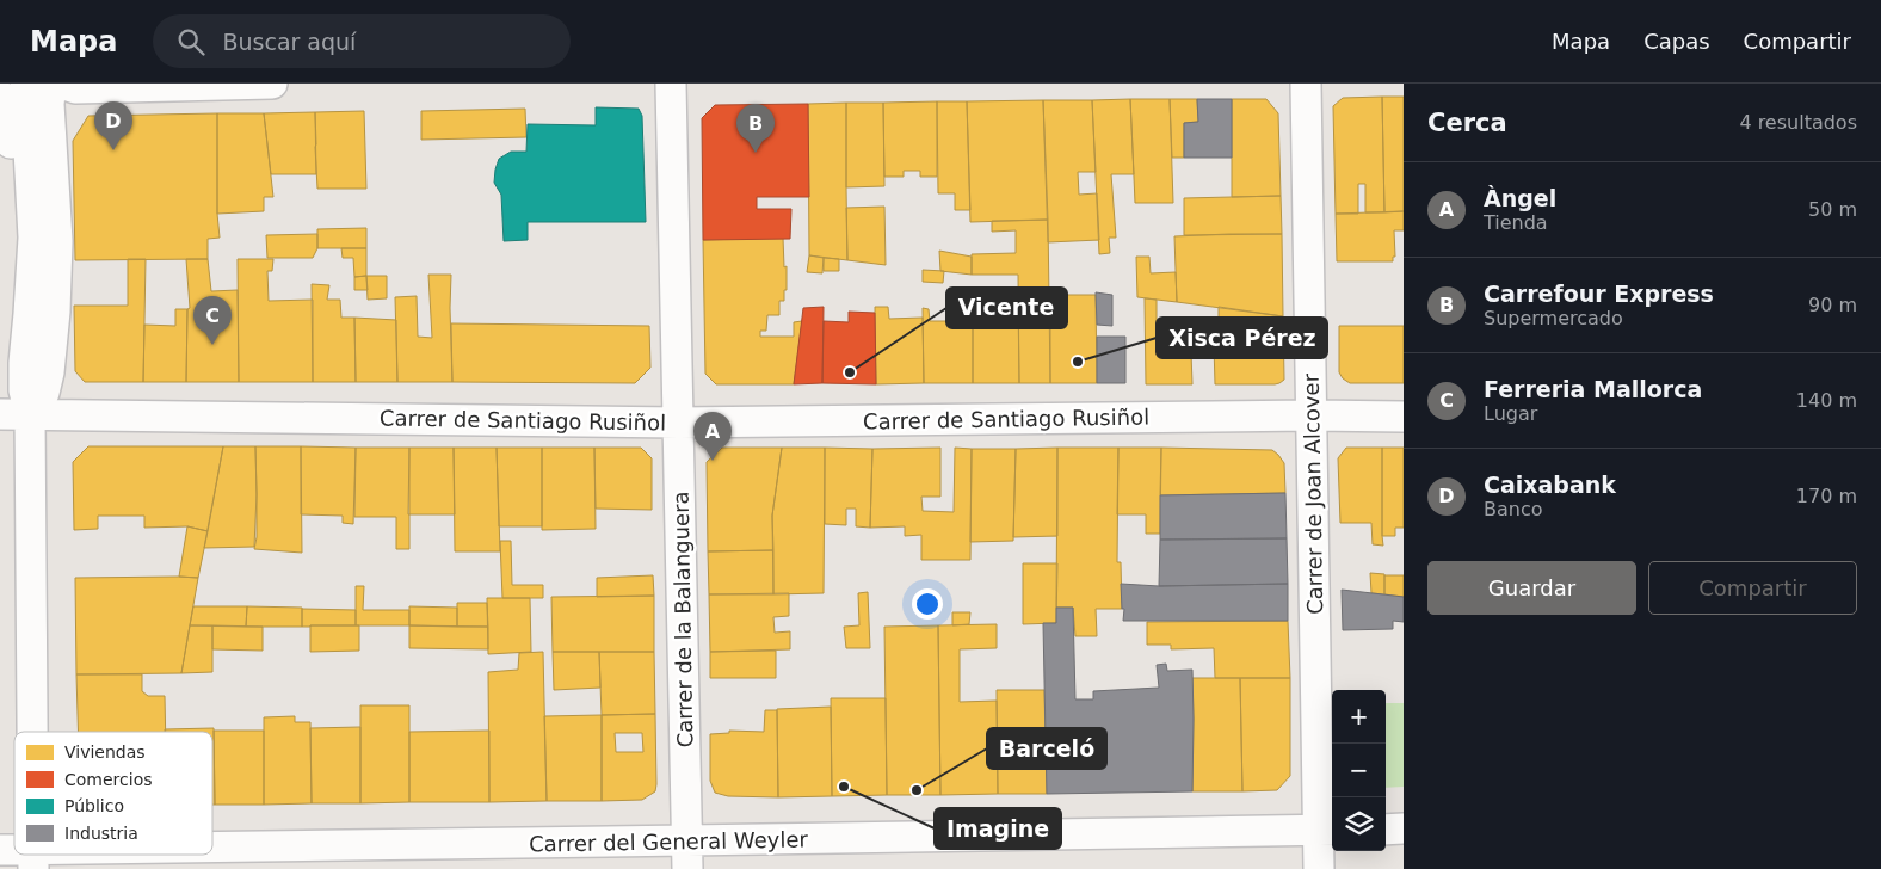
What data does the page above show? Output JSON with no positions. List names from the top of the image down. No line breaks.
{"streets":{"street":["Carrer de Santiago Rusiñol","Carrer de Joan Alcover","Carrer de la Balanguera","Carrer del General Weyler"]},"crossings":[["Carrer de Santiago Rusiñol","Carrer de Joan Alcover"],["Carrer de Santiago Rusiñol","Carrer de la Balanguera"],["Carrer de Joan Alcover","Carrer del General Weyler"],["Carrer de la Balanguera","Carrer del General Weyler"]],"places":["Xisca Pérez","Vicente","Imagine","Barceló"],"legend":["Viviendas","Comercios","Público","Industria"],"page":{"header":"Mapa","search":"Buscar aquí","nav":["Mapa","Capas","Compartir"],"heading":["Cerca","4 resultados"],"pins":["D","B","C","A"],"list":[{"mark":"A","name":"Àngel","note":"Tienda","value":"50 m"},{"mark":"B","name":"Carrefour Express","note":"Supermercado","value":"90 m"},{"mark":"C","name":"Ferreria Mallorca","note":"Lugar","value":"140 m"},{"mark":"D","name":"Caixabank","note":"Banco","value":"170 m"}],"buttons":["Guardar","Compartir"],"map_buttons":["+","−"]}}
